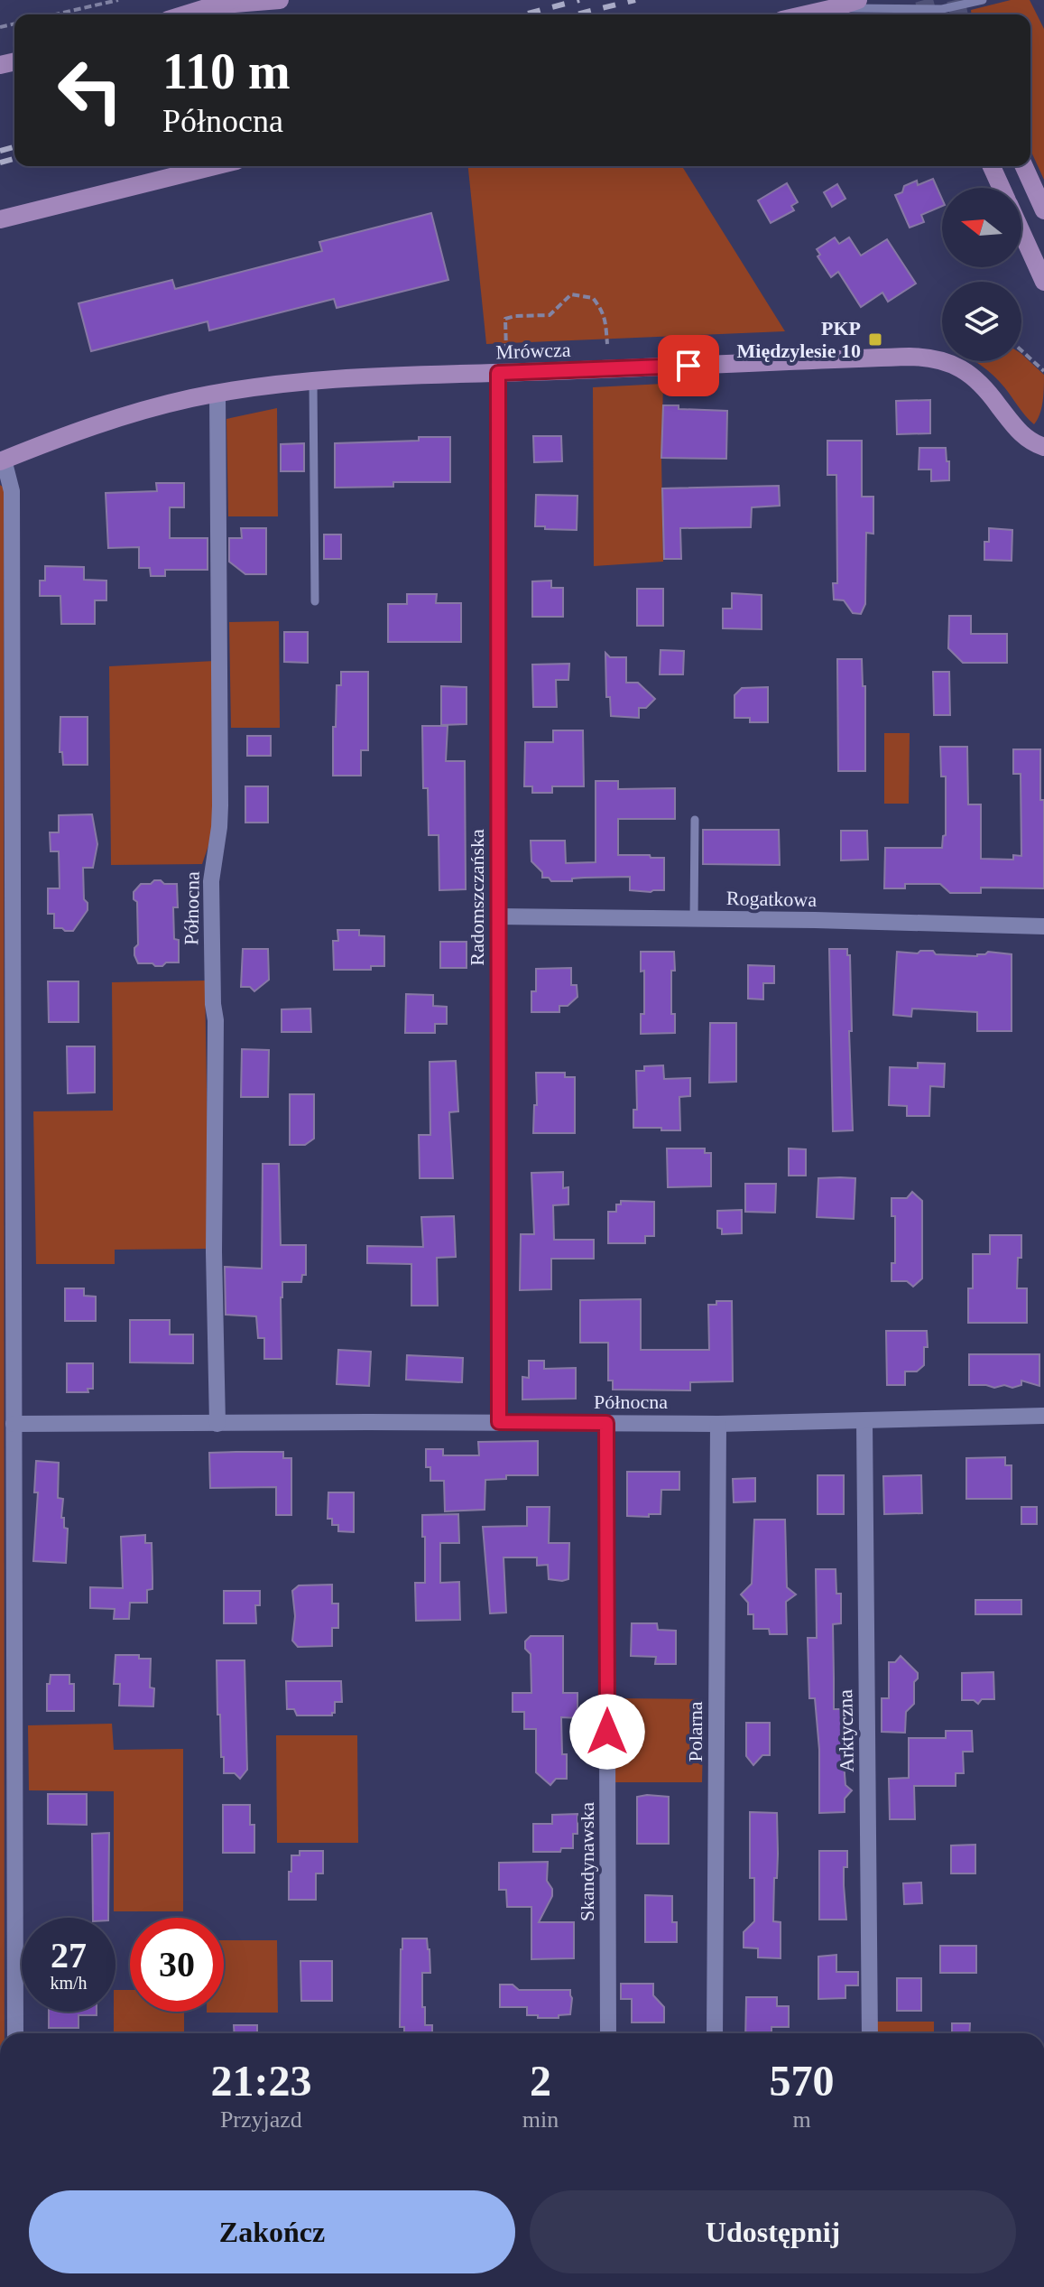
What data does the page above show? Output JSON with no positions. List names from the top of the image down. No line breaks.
{"streets":{"street":["Mrówcza","Radomszczańska","Rogatkowa","Północna","Arktyczna","Polarna","Skandynawska"]},"crossings":[["Mrówcza","Radomszczańska"],["Mrówcza","Północna"],["Radomszczańska","Rogatkowa"],["Radomszczańska","Północna"],["Północna","Arktyczna"],["Północna","Polarna"],["Północna","Skandynawska"]],"places":{"transit":["PKP Międzylesie 10"]},"north":"left","page":{"turn":["110 m","Północna"],"speed":"27 km/h","limit":"30","eta":["21:23","Przyjazd","2","min","570","m"],"buttons":["Zakończ","Udostępnij"]}}
